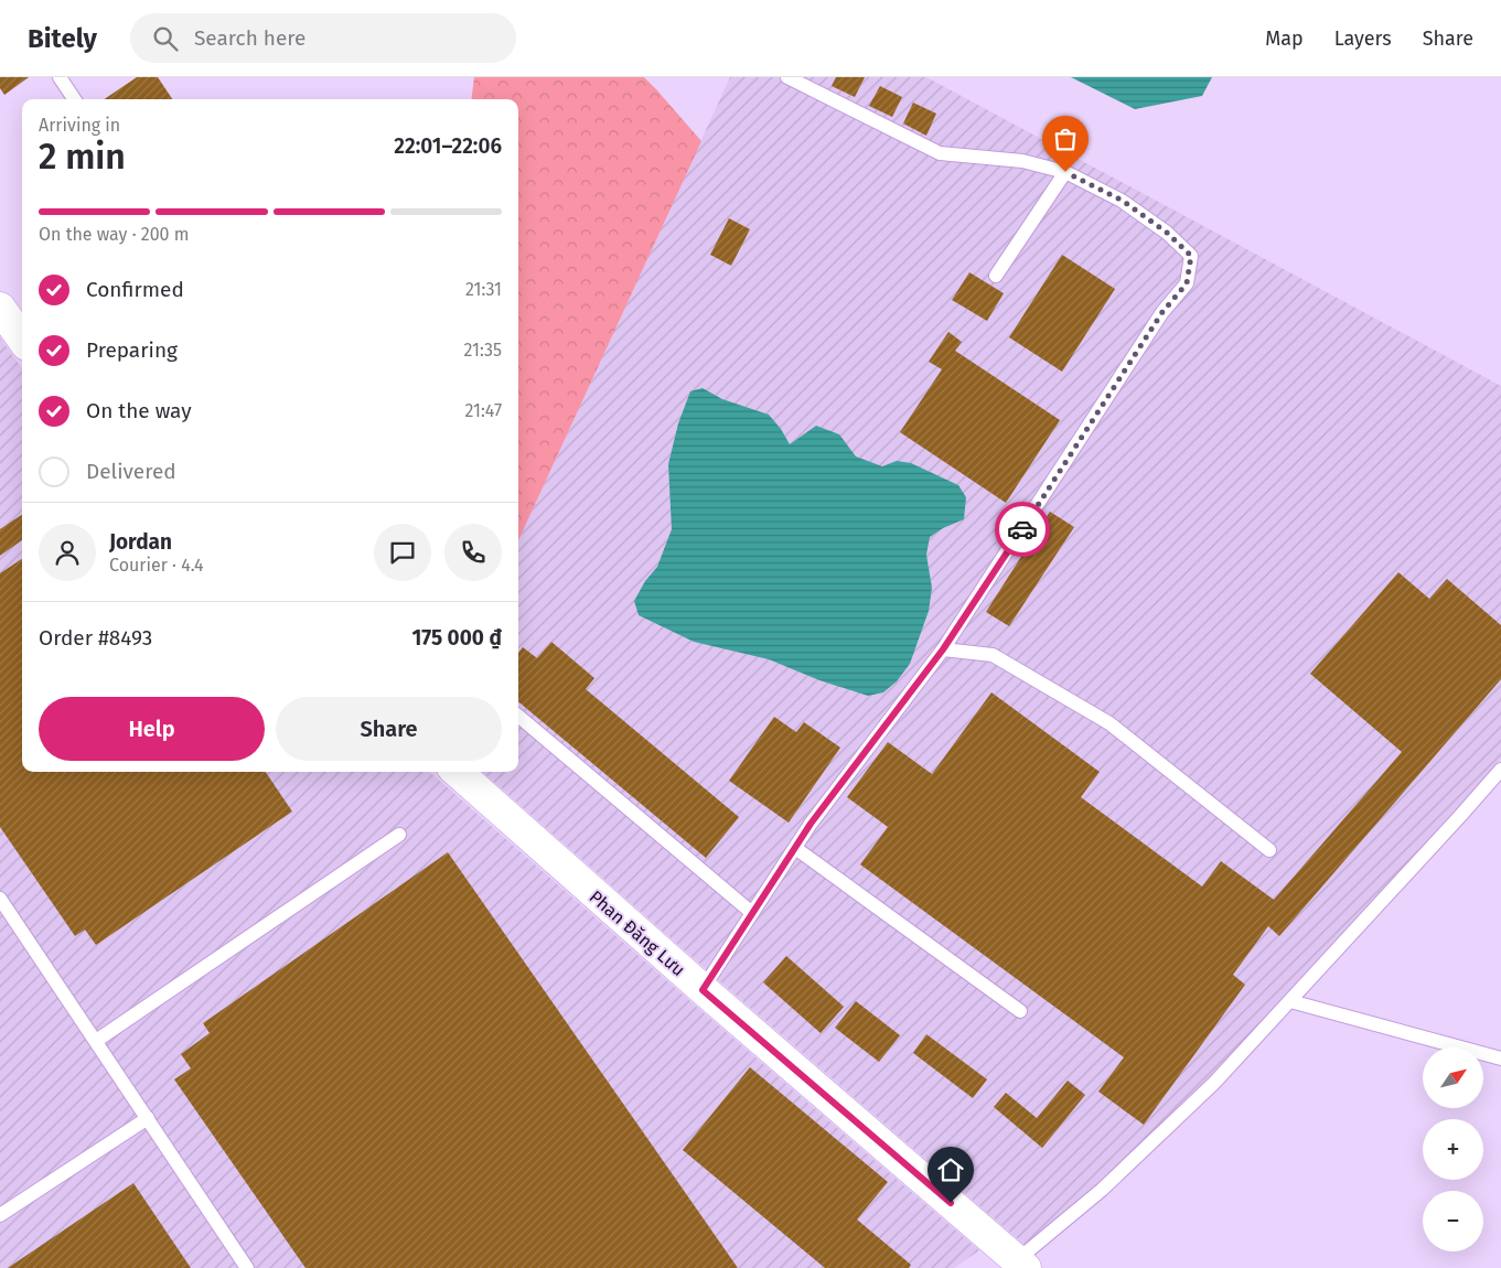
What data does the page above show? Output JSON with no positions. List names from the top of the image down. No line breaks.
{"streets":{"street":["Phan Đăng Lưu"]},"north":"top right","page":{"header":"Bitely","search":"Search here","nav":["Map","Layers","Share"],"heading":["2 min","Arriving in","22:01–22:06"],"panel":["Jordan","Courier · 4.4","Order #8493","175 000 ₫"],"bar":"On the way · 200 m","list":[["Confirmed","21:31"],["Preparing","21:35"],["On the way","21:47"],"Delivered"],"buttons":["Help","Share"],"map_buttons":["+","−"]}}
